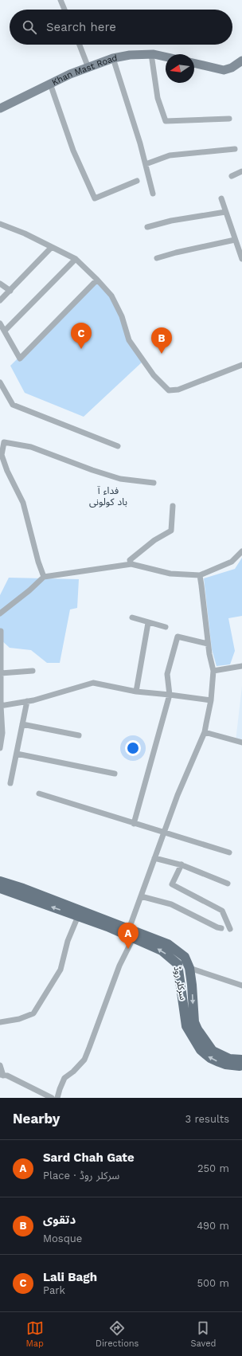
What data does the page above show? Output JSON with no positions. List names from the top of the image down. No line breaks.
{"streets":{"main road":["Khan Mast Road","سرکلر روڈ"]},"districts":["فداء آ باد کولونی"],"north":"left","page":{"search":"Search here","pins":["C","B","A"],"heading":["Nearby","3 results"],"list":[{"mark":"A","name":"Sard Chah Gate","note":"Place · سرکلر روڈ","value":"250 m"},{"mark":"B","name":"دتقوى","note":"Mosque","value":"490 m"},{"mark":"C","name":"Lali Bagh","note":"Park","value":"500 m"}],"nav":["Map","Directions","Saved"]}}
